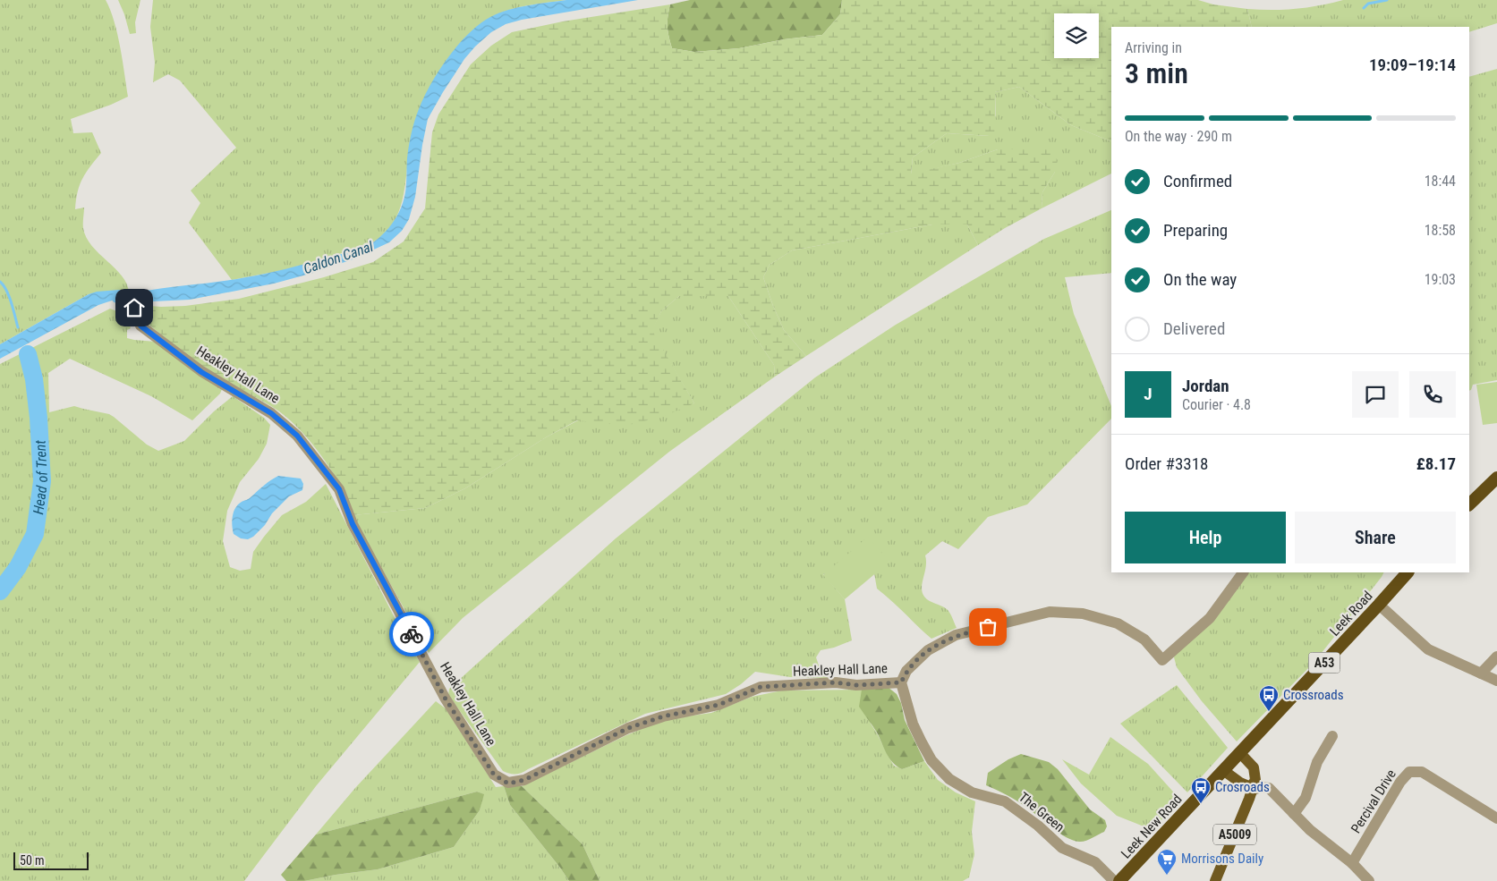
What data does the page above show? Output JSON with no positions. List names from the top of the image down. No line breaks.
{"streets":{"highway":["Leek Road","A53","Leek New Road"],"main road":["A5009"],"street":["Heakley Hall Lane","Percival Drive","The Green"]},"crossings":[["Heakley Hall Lane","The Green"],["Leek Road","Leek New Road"],["Leek Road","A5009"],["Leek New Road","A5009"]],"water":["Caldon Canal","Head of Trent"],"places":{"bus stop":["Crossroads","Crosroads"],"supermarket":["Morrisons Daily"]},"scale_bar":"50 m","page":{"heading":["3 min","Arriving in","19:09–19:14"],"panel":["Jordan","Courier · 4.8","Order #3318","£8.17"],"bar":"On the way · 290 m","list":[["Confirmed","18:44"],["Preparing","18:58"],["On the way","19:03"],"Delivered"],"round":"J","buttons":["Help","Share"],"scale":"50 m"}}
